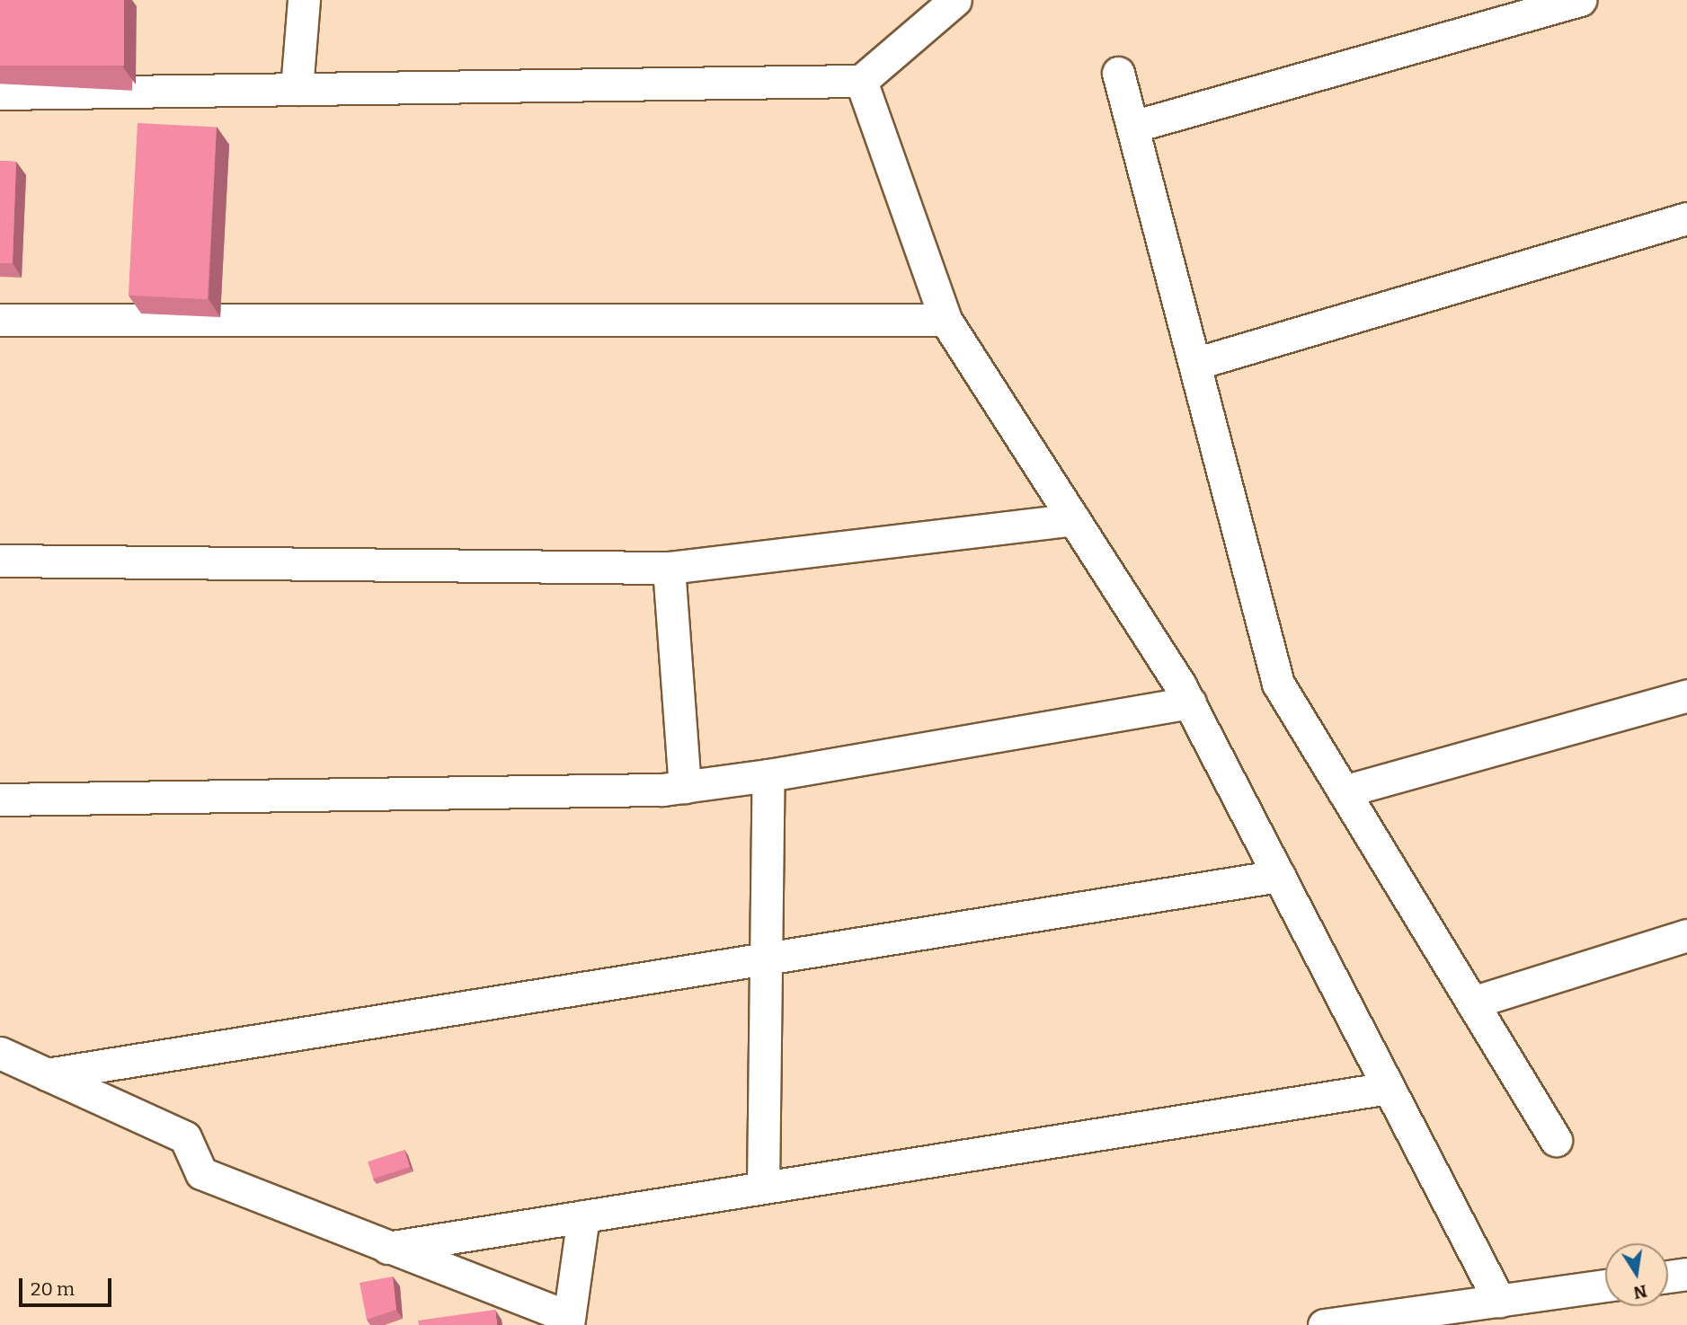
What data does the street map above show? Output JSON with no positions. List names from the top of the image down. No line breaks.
{"scale_bar":"20 m","north":"bottom"}
